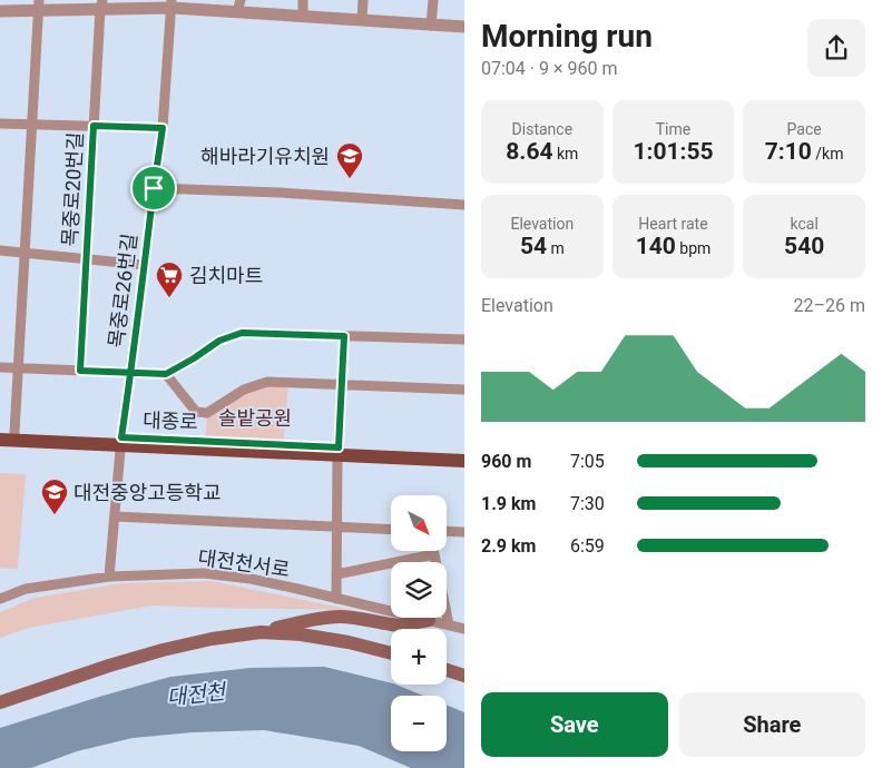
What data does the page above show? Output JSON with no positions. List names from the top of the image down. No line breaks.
{"streets":{"main road":["대종로"],"street":["목중로20번길","목중로26번길","대전천서로"]},"crossings":[["목중로26번길","대종로"],["목중로26번길","대전천서로"]],"water":["대전천"],"parks":["솔밭공원"],"places":{"school or university":["해바라기유치원","대전중앙고등학교"],"supermarket":["김치마트"]},"north":"bottom right","page":{"heading":["Morning run","07:04 · 9 × 960 m"],"stats":[["Distance","8.64 km"],["Time","1:01:55"],["Pace","7:10 /km"],["Elevation","54 m"],["Heart rate","140 bpm"],["kcal","540"]],"chart":["Elevation","22–26 m"],"list":[{"name":"960 m","note":"7:05"},{"name":"1.9 km","note":"7:30"},{"name":"2.9 km","note":"6:59"}],"map_buttons":["+","−"],"buttons":["Save","Share"]}}
